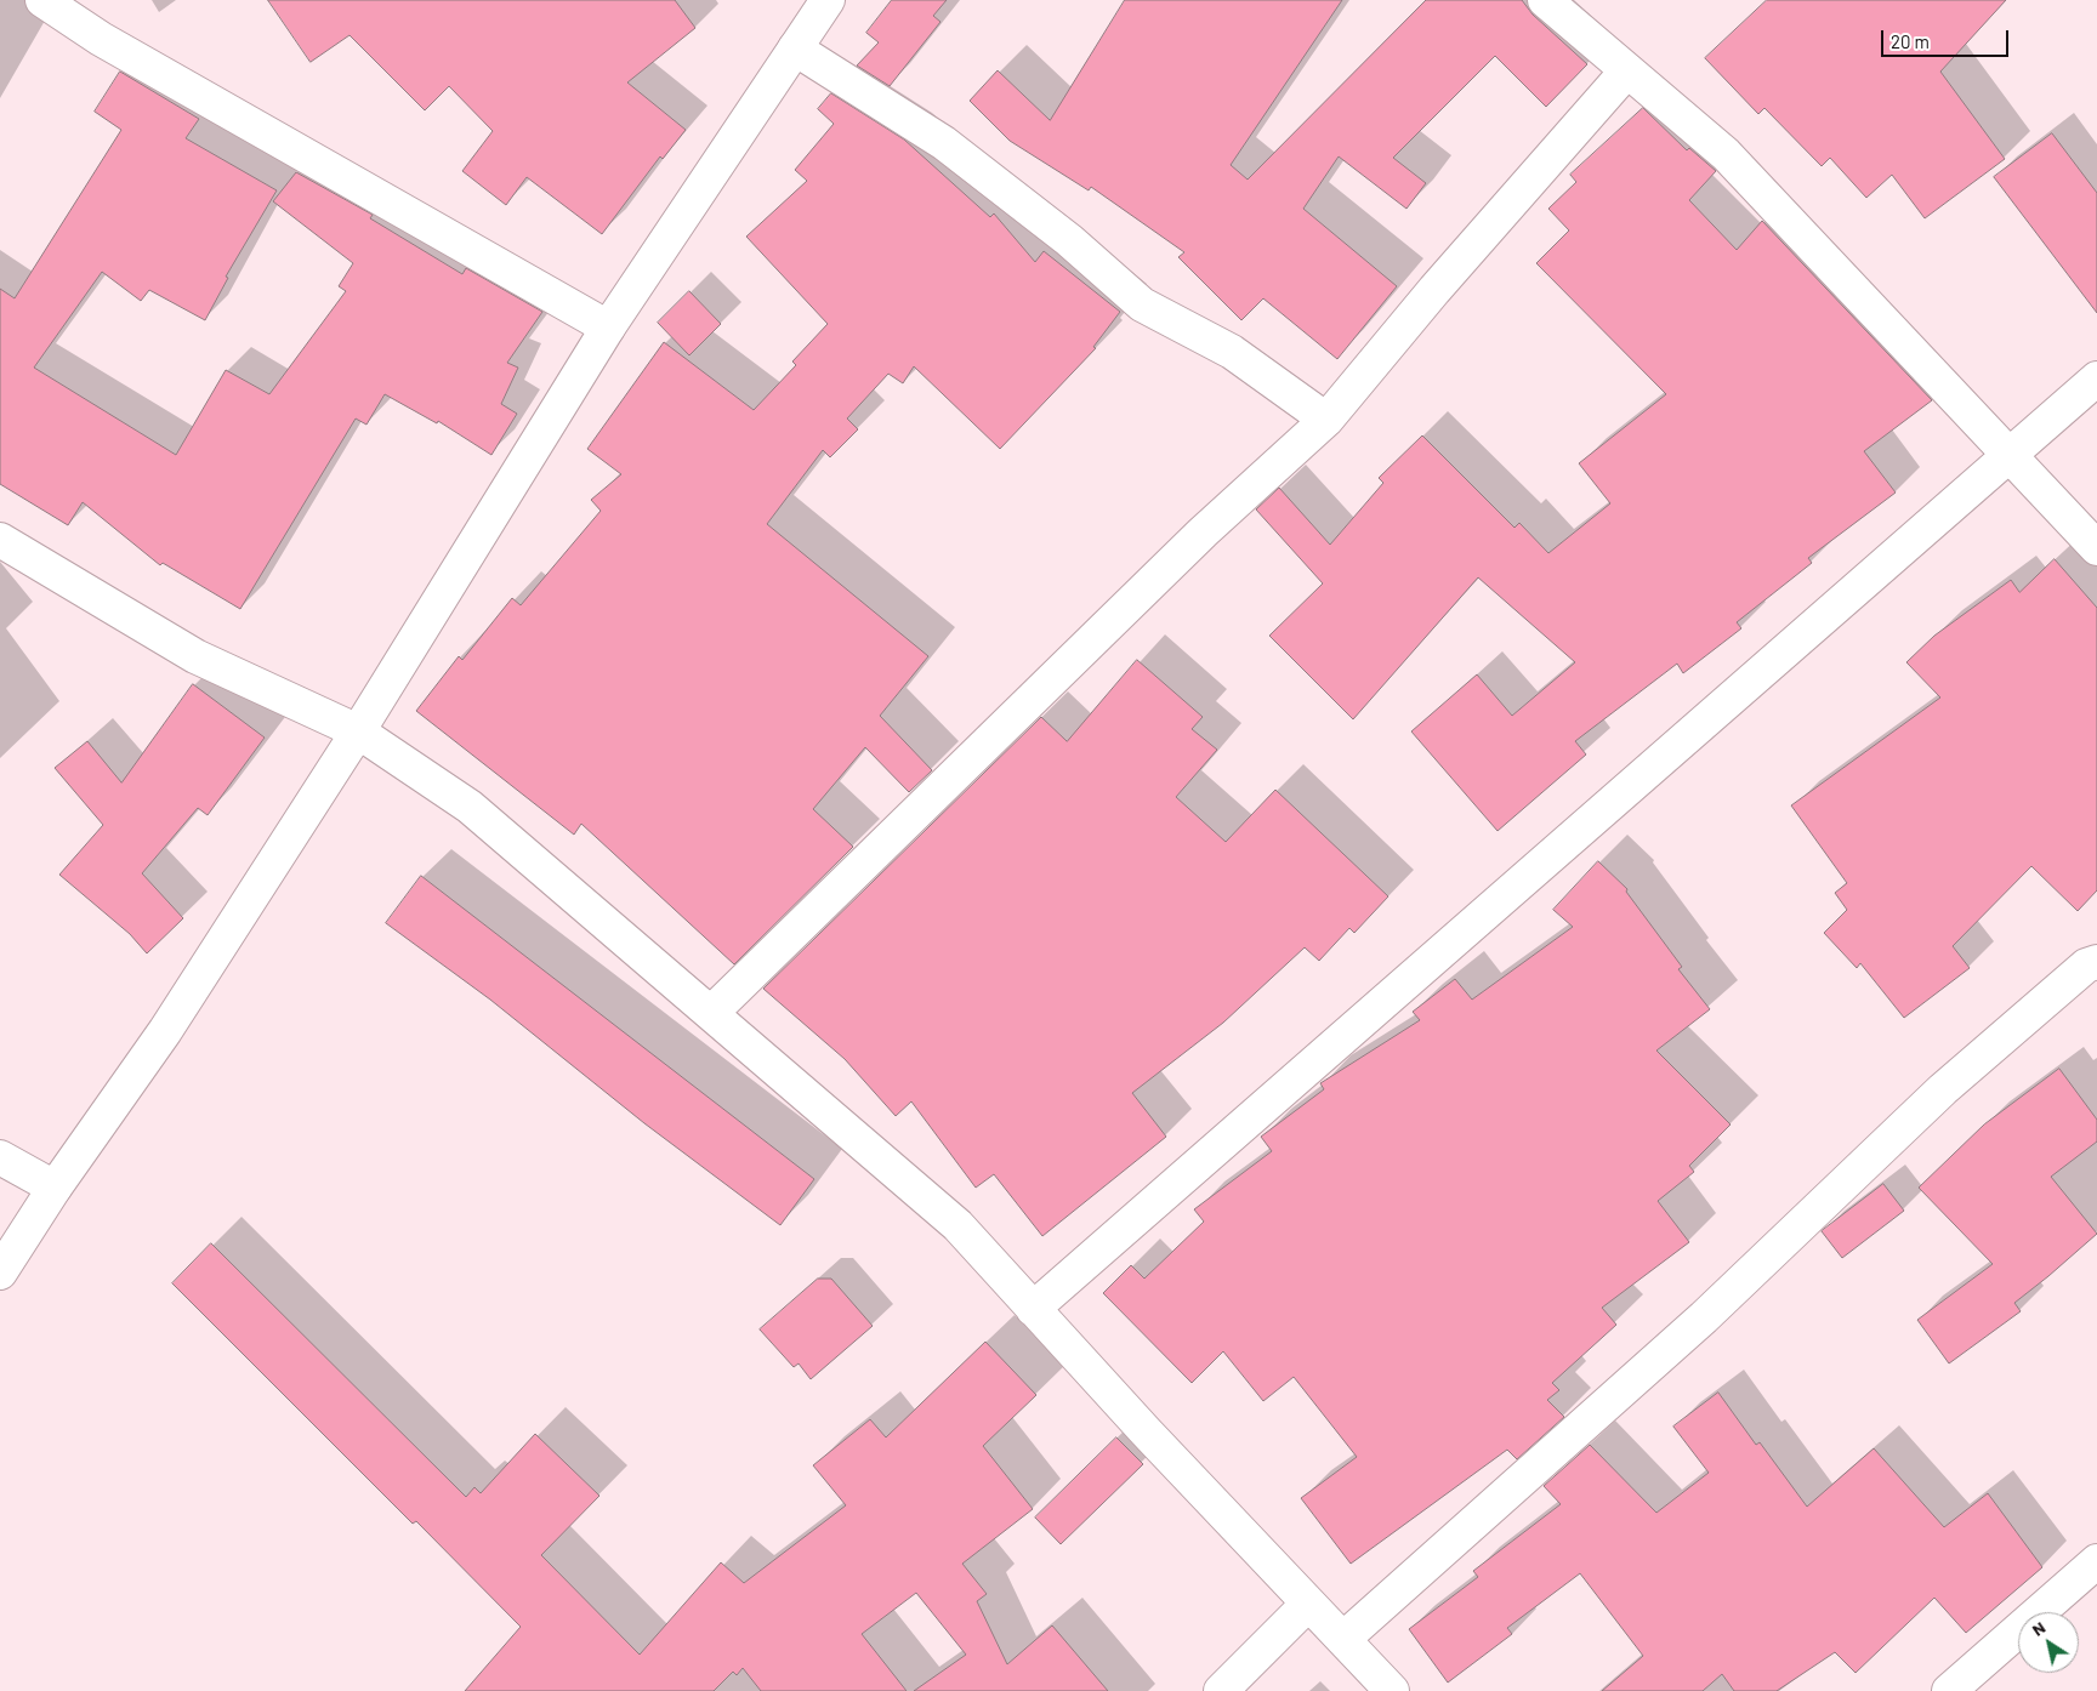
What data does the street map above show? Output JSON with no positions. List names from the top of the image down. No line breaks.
{"scale_bar":"20 m","north":"top left"}
